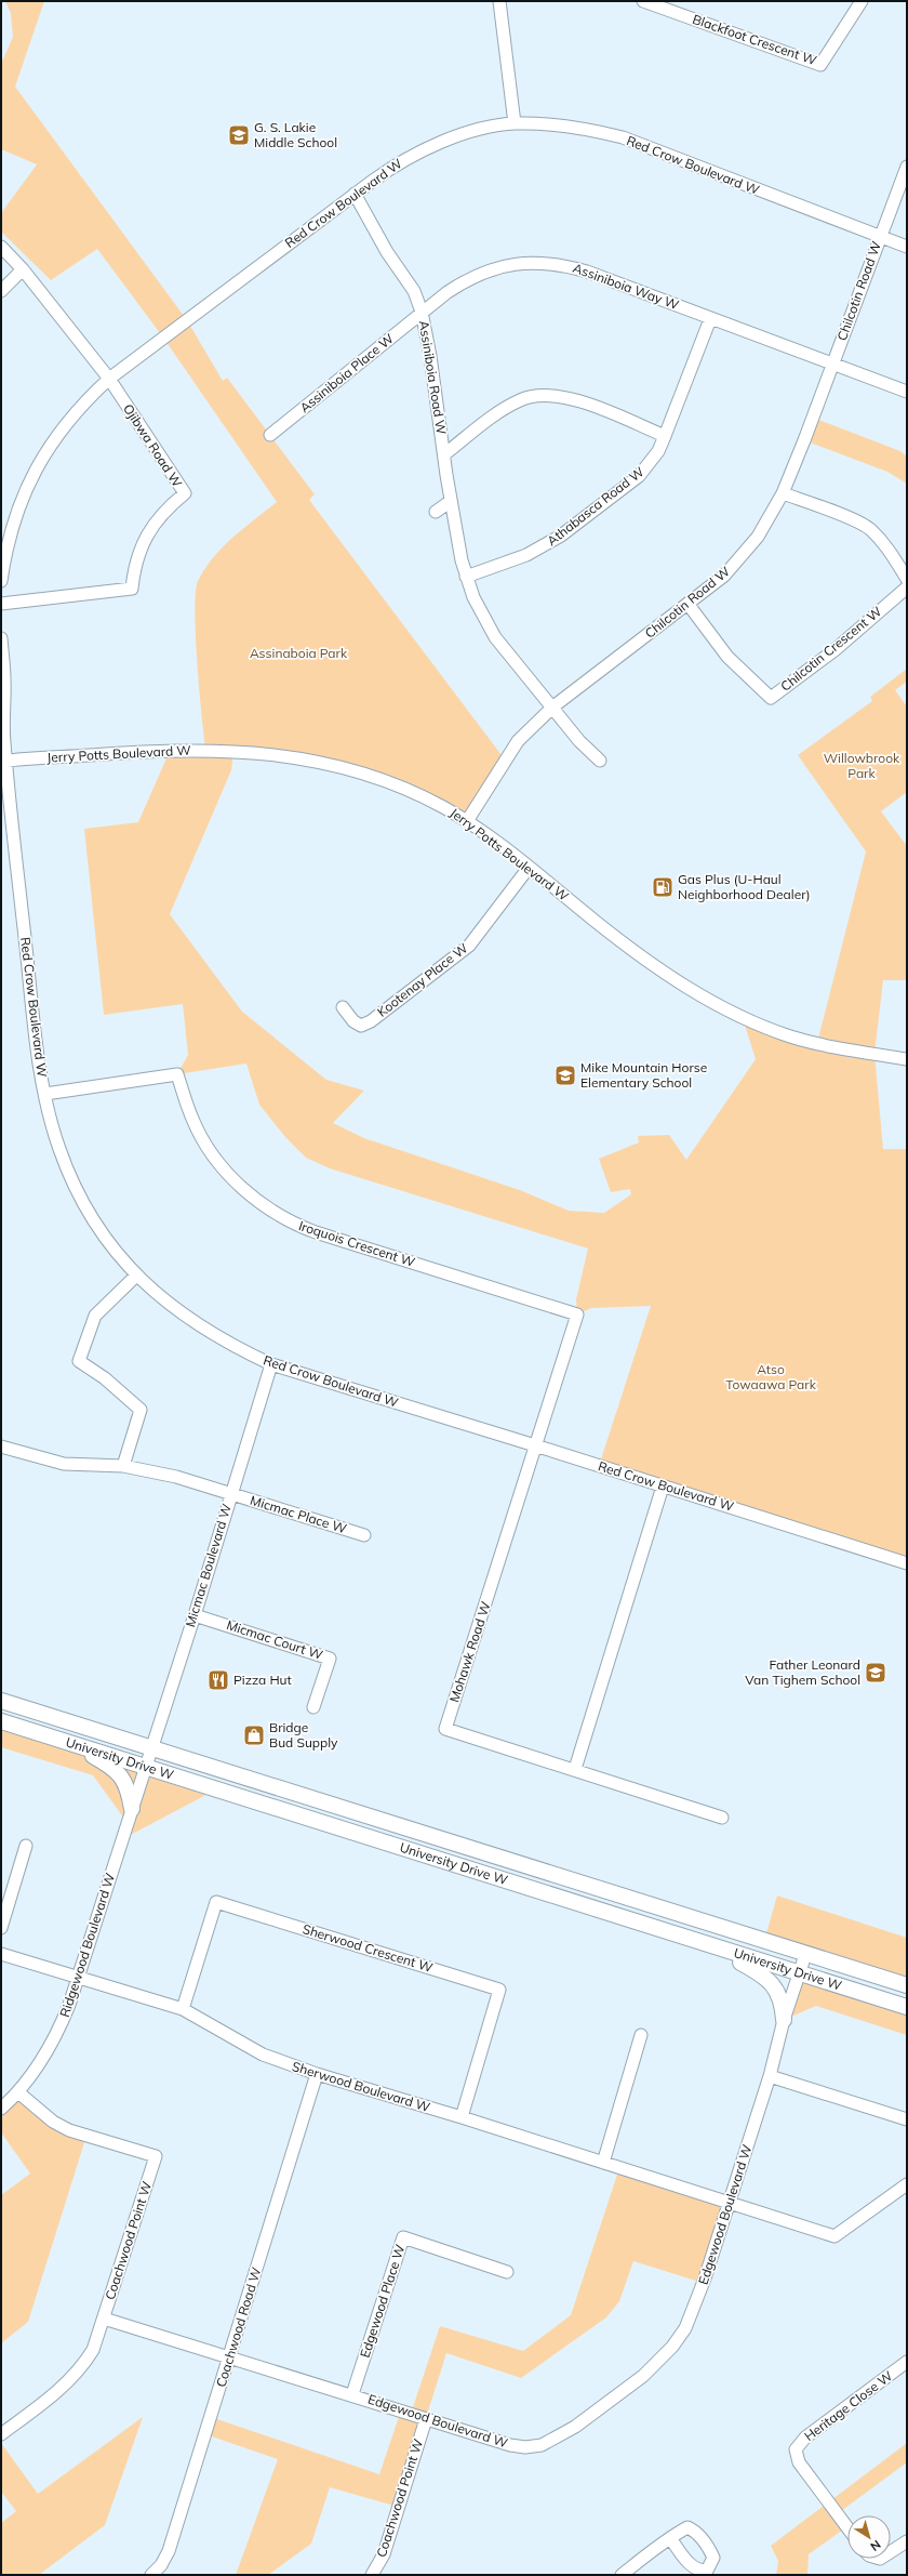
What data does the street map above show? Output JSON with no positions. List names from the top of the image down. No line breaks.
{"streets":{"main road":["University Drive W"],"street":["Blackfoot Crescent W","Red Crow Boulevard W","Assiniboia Way W","Chilcotin Road W","Assiniboia Place W","Assiniboia Road W","Ojibwa Road W","Athabasca Road W","Chilcotin Crescent W","Jerry Potts Boulevard W","Kootenay Place W","Iroquois Crescent W","Micmac Place W","Micmac Boulevard W","Micmac Court W","Mohawk Road W","Ridgewood Boulevard W","Sherwood Crescent W","Sherwood Boulevard W","Edgewood Boulevard W","Coachwood Point W","Edgewood Place W","Coachwood Road W","Heritage Close W"]},"crossings":[["Red Crow Boulevard W","Chilcotin Road W"],["Red Crow Boulevard W","Assiniboia Road W"],["Red Crow Boulevard W","Ojibwa Road W"],["Red Crow Boulevard W","Jerry Potts Boulevard W"],["Red Crow Boulevard W","Iroquois Crescent W"],["Red Crow Boulevard W","Micmac Boulevard W"],["Red Crow Boulevard W","Mohawk Road W"],["Assiniboia Way W","Chilcotin Road W"],["Assiniboia Way W","Assiniboia Place W"],["Assiniboia Way W","Assiniboia Road W"],["Assiniboia Way W","Athabasca Road W"],["Chilcotin Road W","Assiniboia Road W"],["Chilcotin Road W","Chilcotin Crescent W"],["Chilcotin Road W","Jerry Potts Boulevard W"],["Assiniboia Place W","Assiniboia Road W"],["Assiniboia Road W","Athabasca Road W"],["Jerry Potts Boulevard W","Kootenay Place W"],["Iroquois Crescent W","Mohawk Road W"],["Micmac Place W","Micmac Boulevard W"],["Micmac Boulevard W","Micmac Court W"],["Micmac Boulevard W","University Drive W"],["Micmac Boulevard W","Ridgewood Boulevard W"],["University Drive W","Ridgewood Boulevard W"],["University Drive W","Edgewood Boulevard W"],["Ridgewood Boulevard W","Sherwood Boulevard W"],["Ridgewood Boulevard W","Coachwood Point W"],["Sherwood Crescent W","Sherwood Boulevard W"],["Sherwood Boulevard W","Edgewood Boulevard W"],["Sherwood Boulevard W","Coachwood Road W"],["Edgewood Boulevard W","Coachwood Point W"],["Edgewood Boulevard W","Edgewood Place W"],["Edgewood Boulevard W","Coachwood Road W"]],"parks":["Assinaboia Park","Willowbrook Park","Atso Towaawa Park"],"places":{"school or university":["G. S. Lakie Middle School","Mike Mountain Horse Elementary School","Father Leonard Van Tighem School"],"fuel station":["Gas Plus (U-Haul Neighborhood Dealer)"],"restaurant":["Pizza Hut"],"shop":["Bridge Bud Supply"]},"north":"bottom right"}
